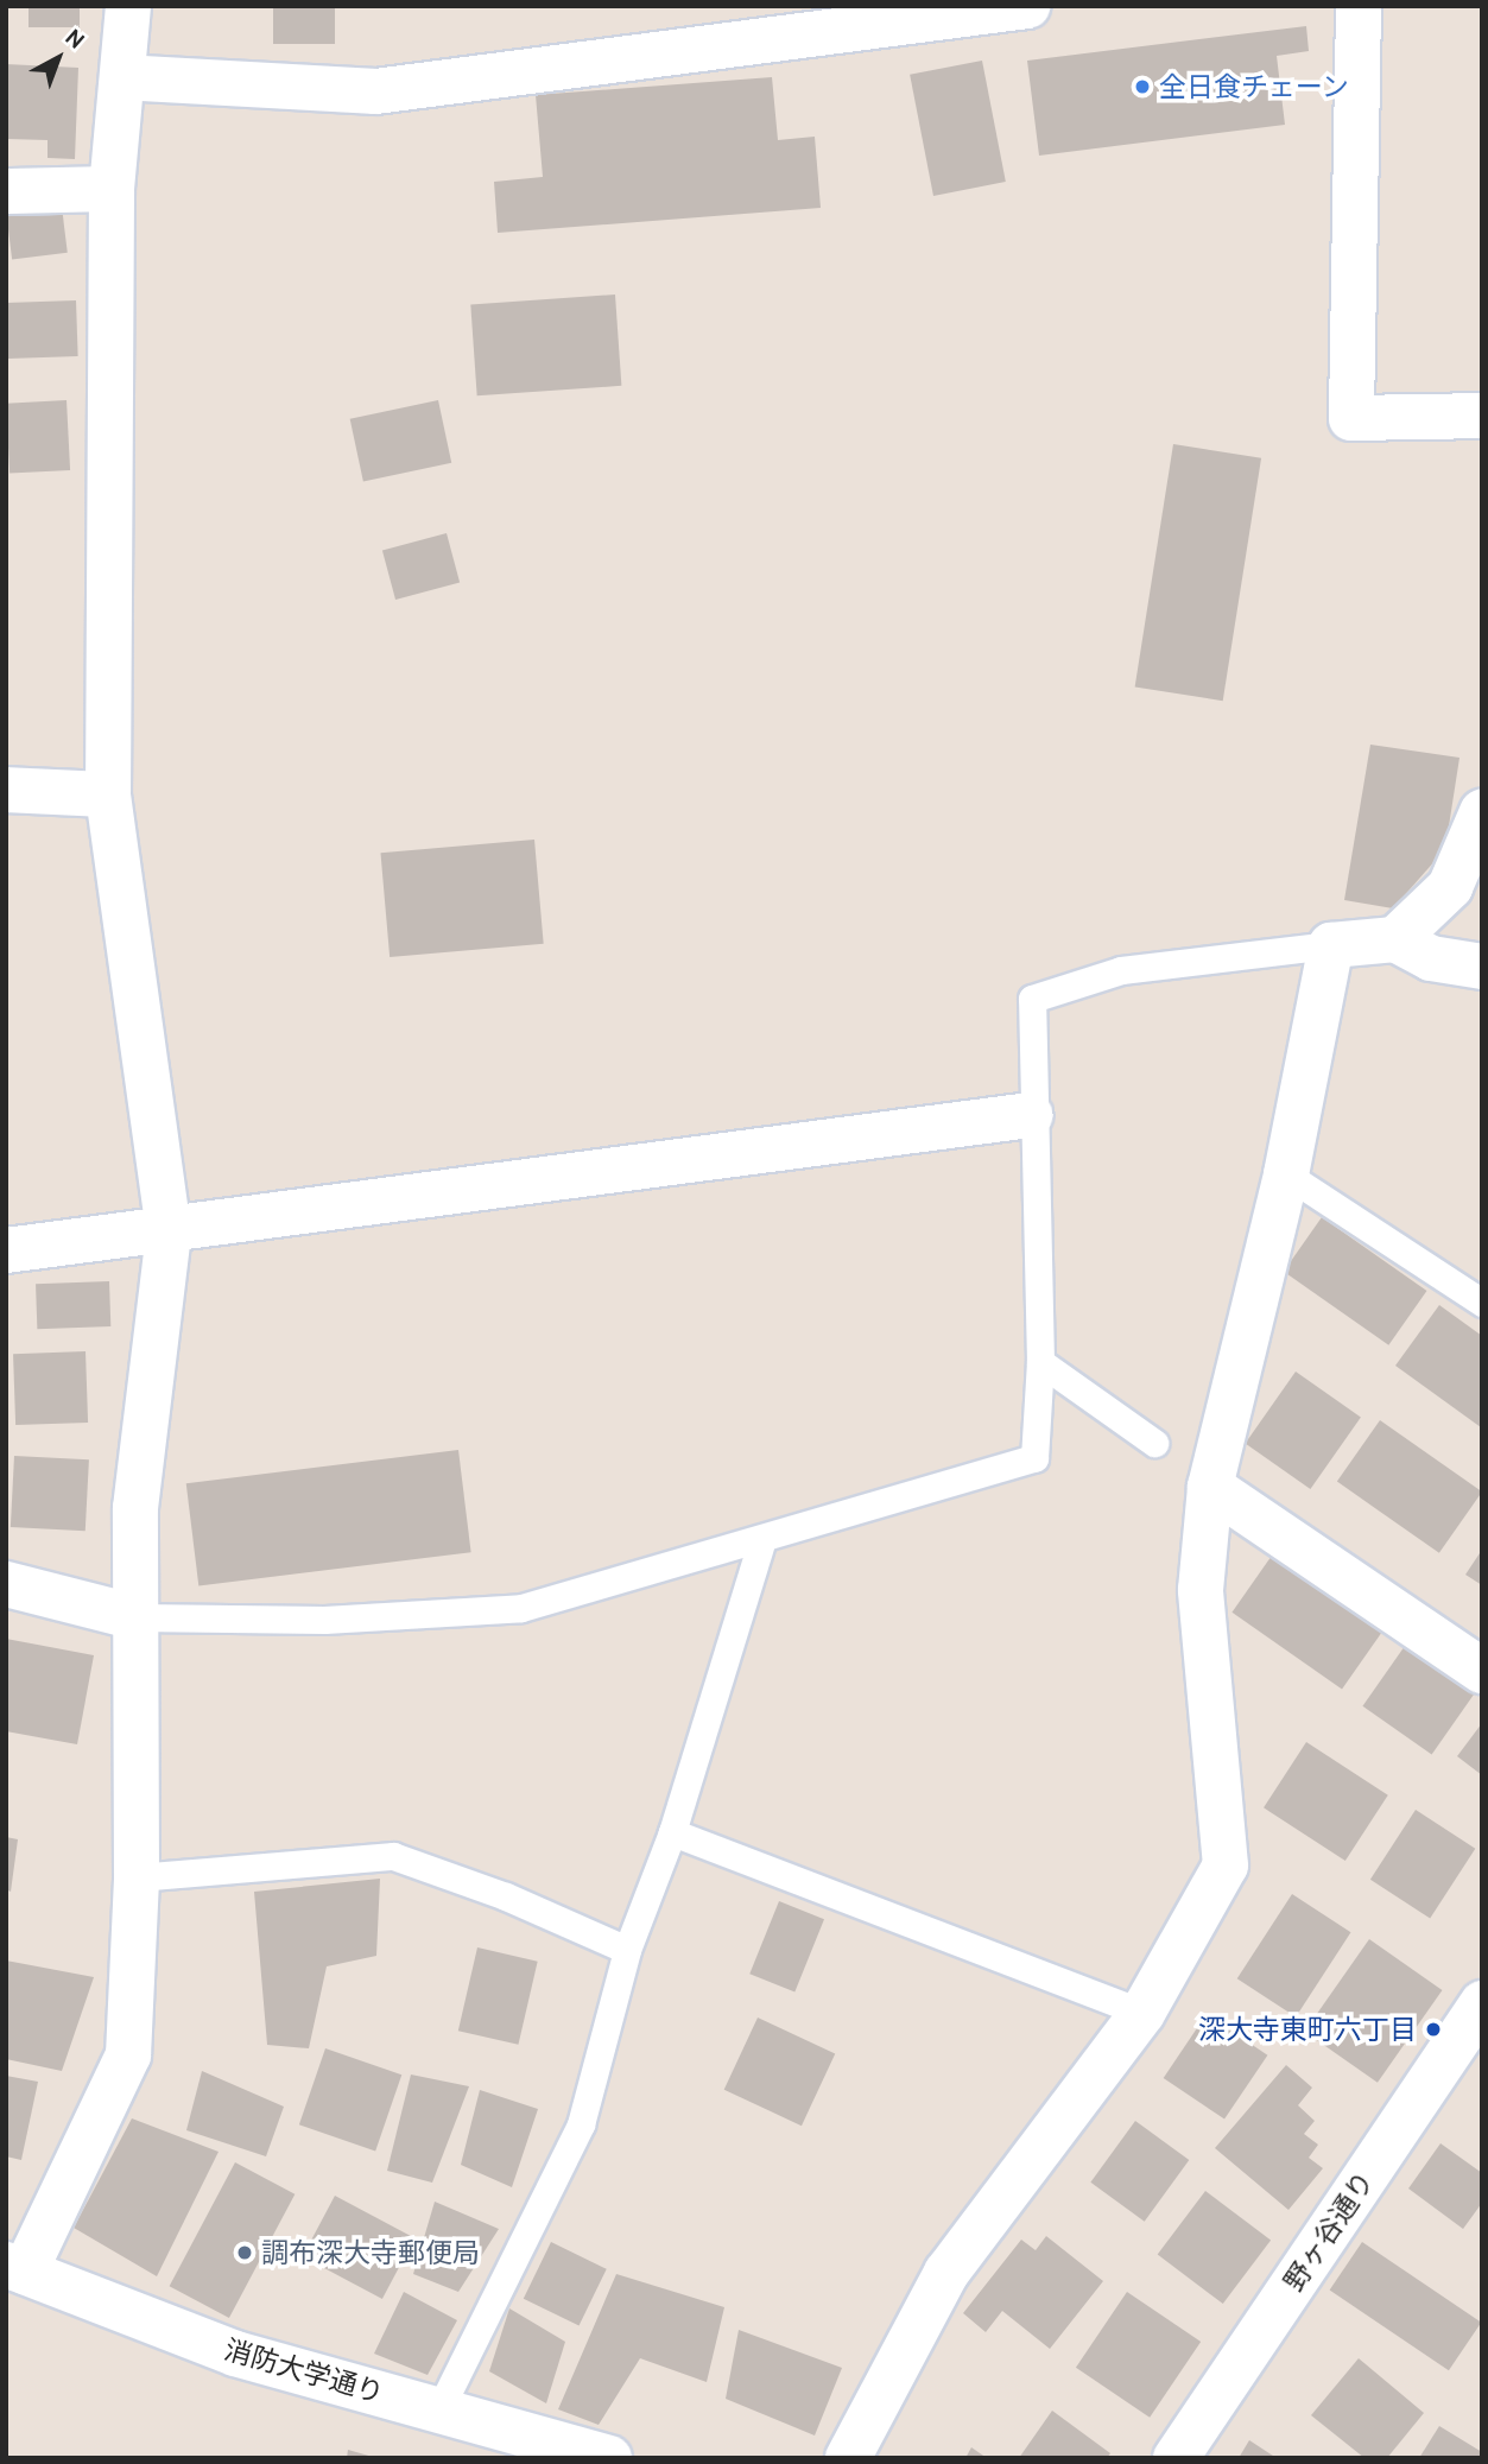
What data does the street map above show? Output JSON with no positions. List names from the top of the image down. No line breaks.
{"streets":{"street":["野ヶ谷通り","消防大学通り"]},"places":["全日食チェーン","深大寺東町六丁目","調布深大寺郵便局"],"north":"top right"}
